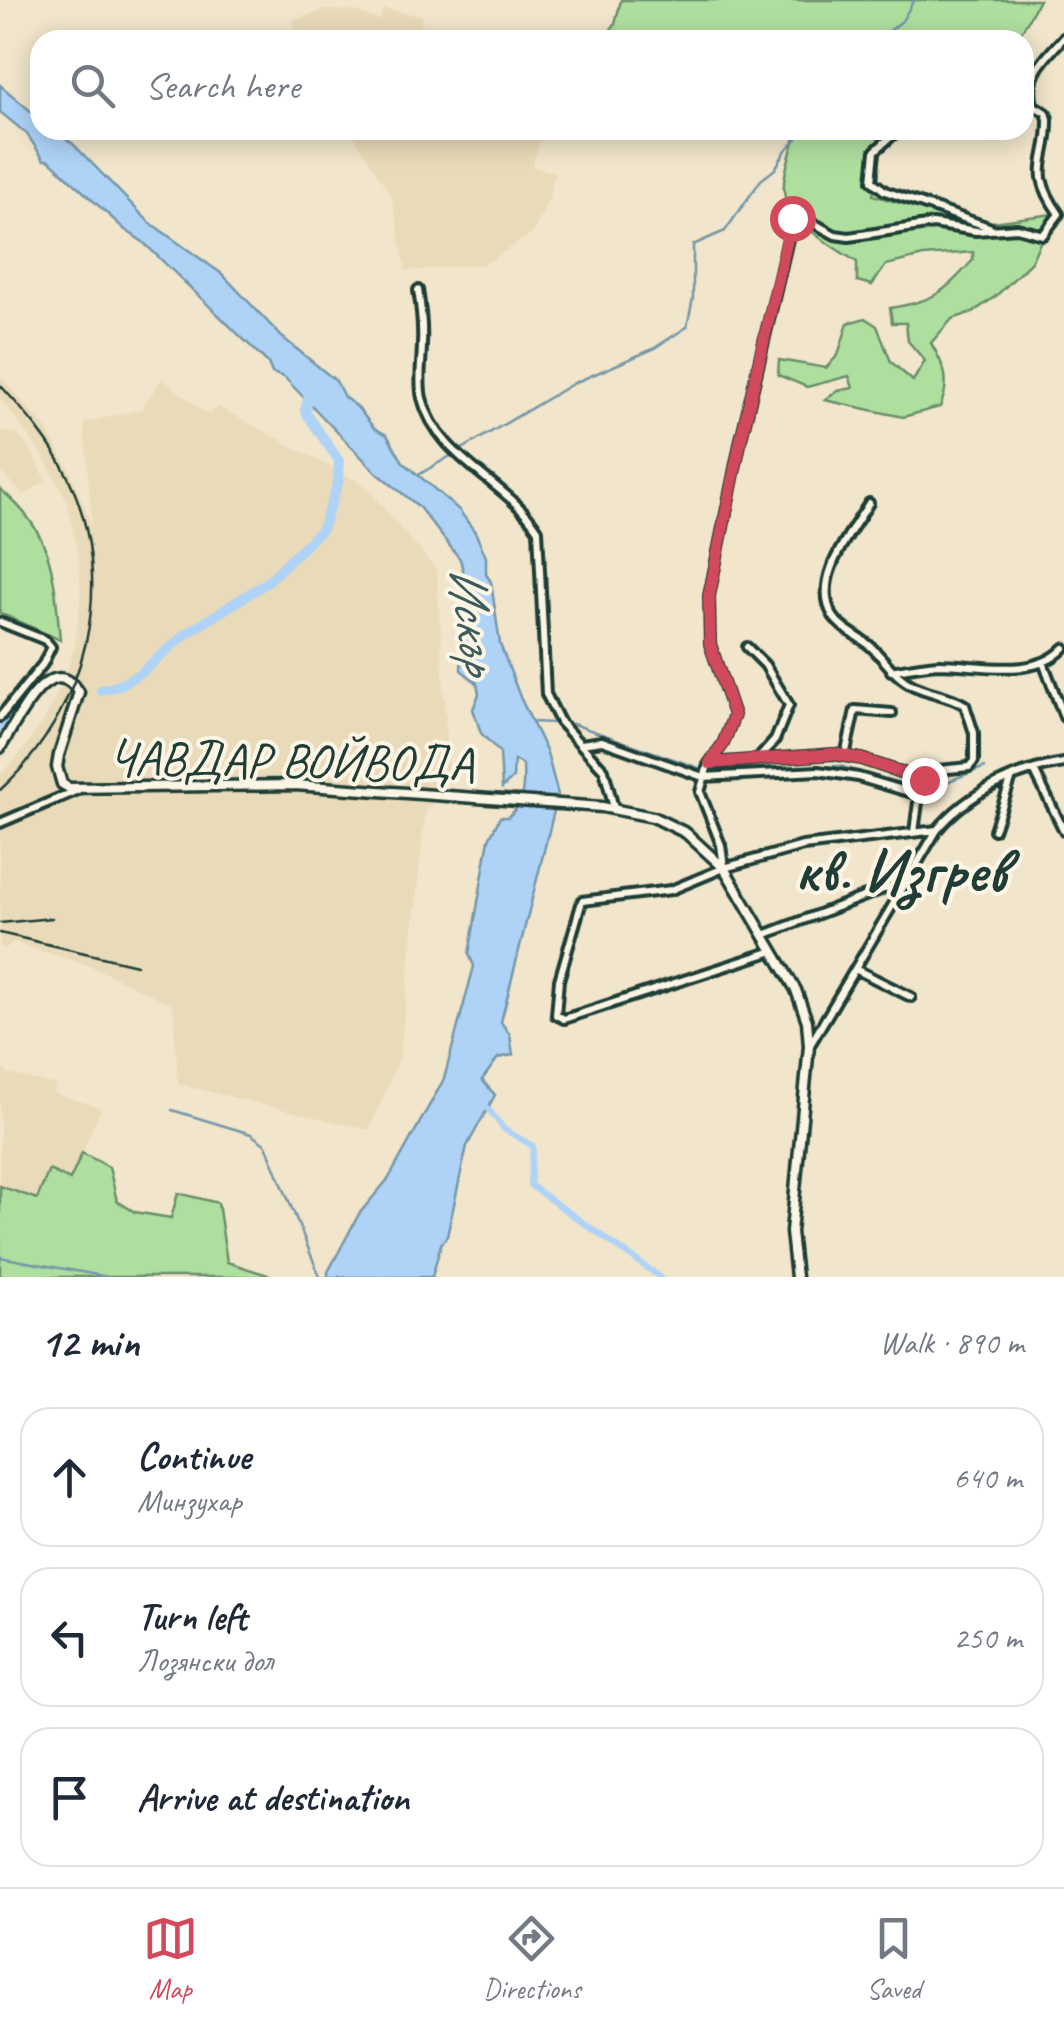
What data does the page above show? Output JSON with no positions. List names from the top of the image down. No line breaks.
{"streets":{"street":["ЧАВДАР ВОЙВОДА"]},"districts":["кв. Изгрев"],"water":["Искър"],"page":{"search":"Search here","heading":["12 min","Walk · 890 m"],"list":[["Continue","Минзухар","640 m"],["Turn left","Лозянски дол","250 m"],"Arrive at destination"],"nav":["Map","Directions","Saved"]}}
